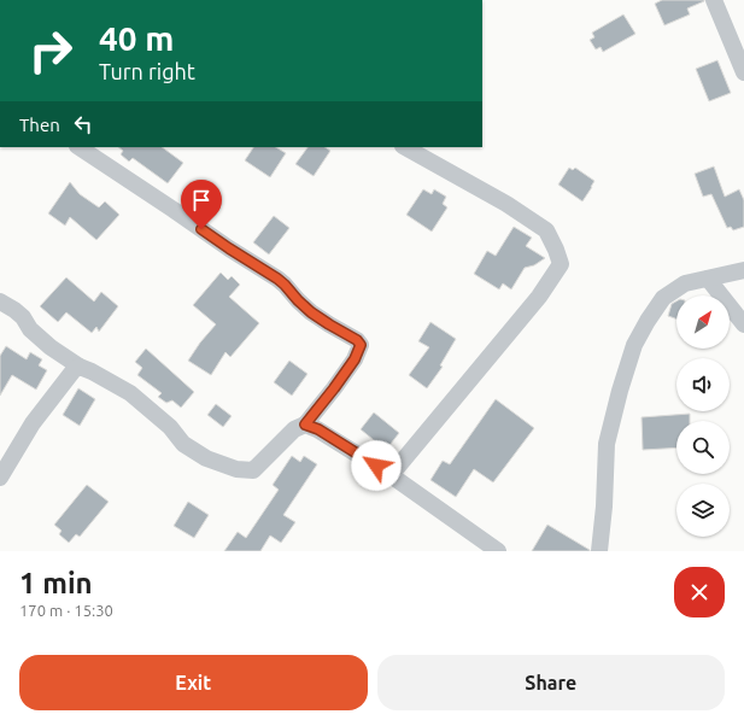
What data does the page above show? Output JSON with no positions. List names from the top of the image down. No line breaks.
{"north":"top right","page":{"turn":["40 m","Turn right"],"then":"Then","heading":["1 min","170 m · 15:30"],"buttons":["Exit","Share"]}}
